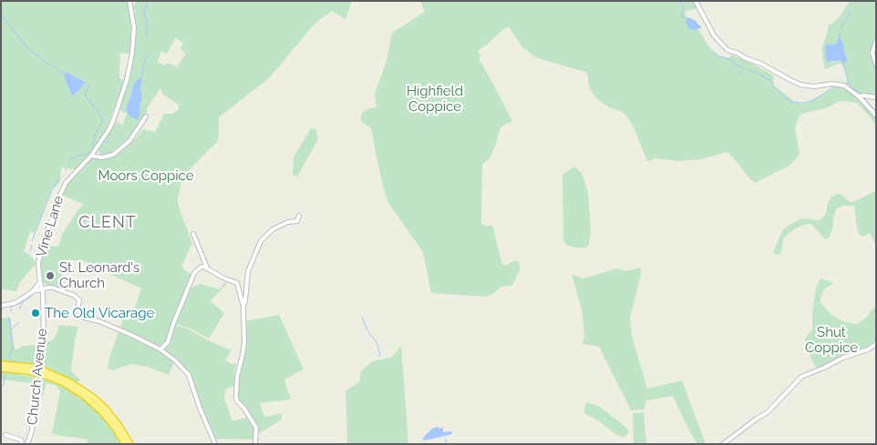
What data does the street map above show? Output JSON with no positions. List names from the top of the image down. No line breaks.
{"streets":{"street":["Vine Lane","Church Avenue"]},"crossings":[["Vine Lane","Church Avenue"]],"districts":["CLENT"],"parks":["Highfield Coppice","Moors Coppice","Shut Coppice"],"places":["St. Leonard's Church","The Old Vicarage"]}
